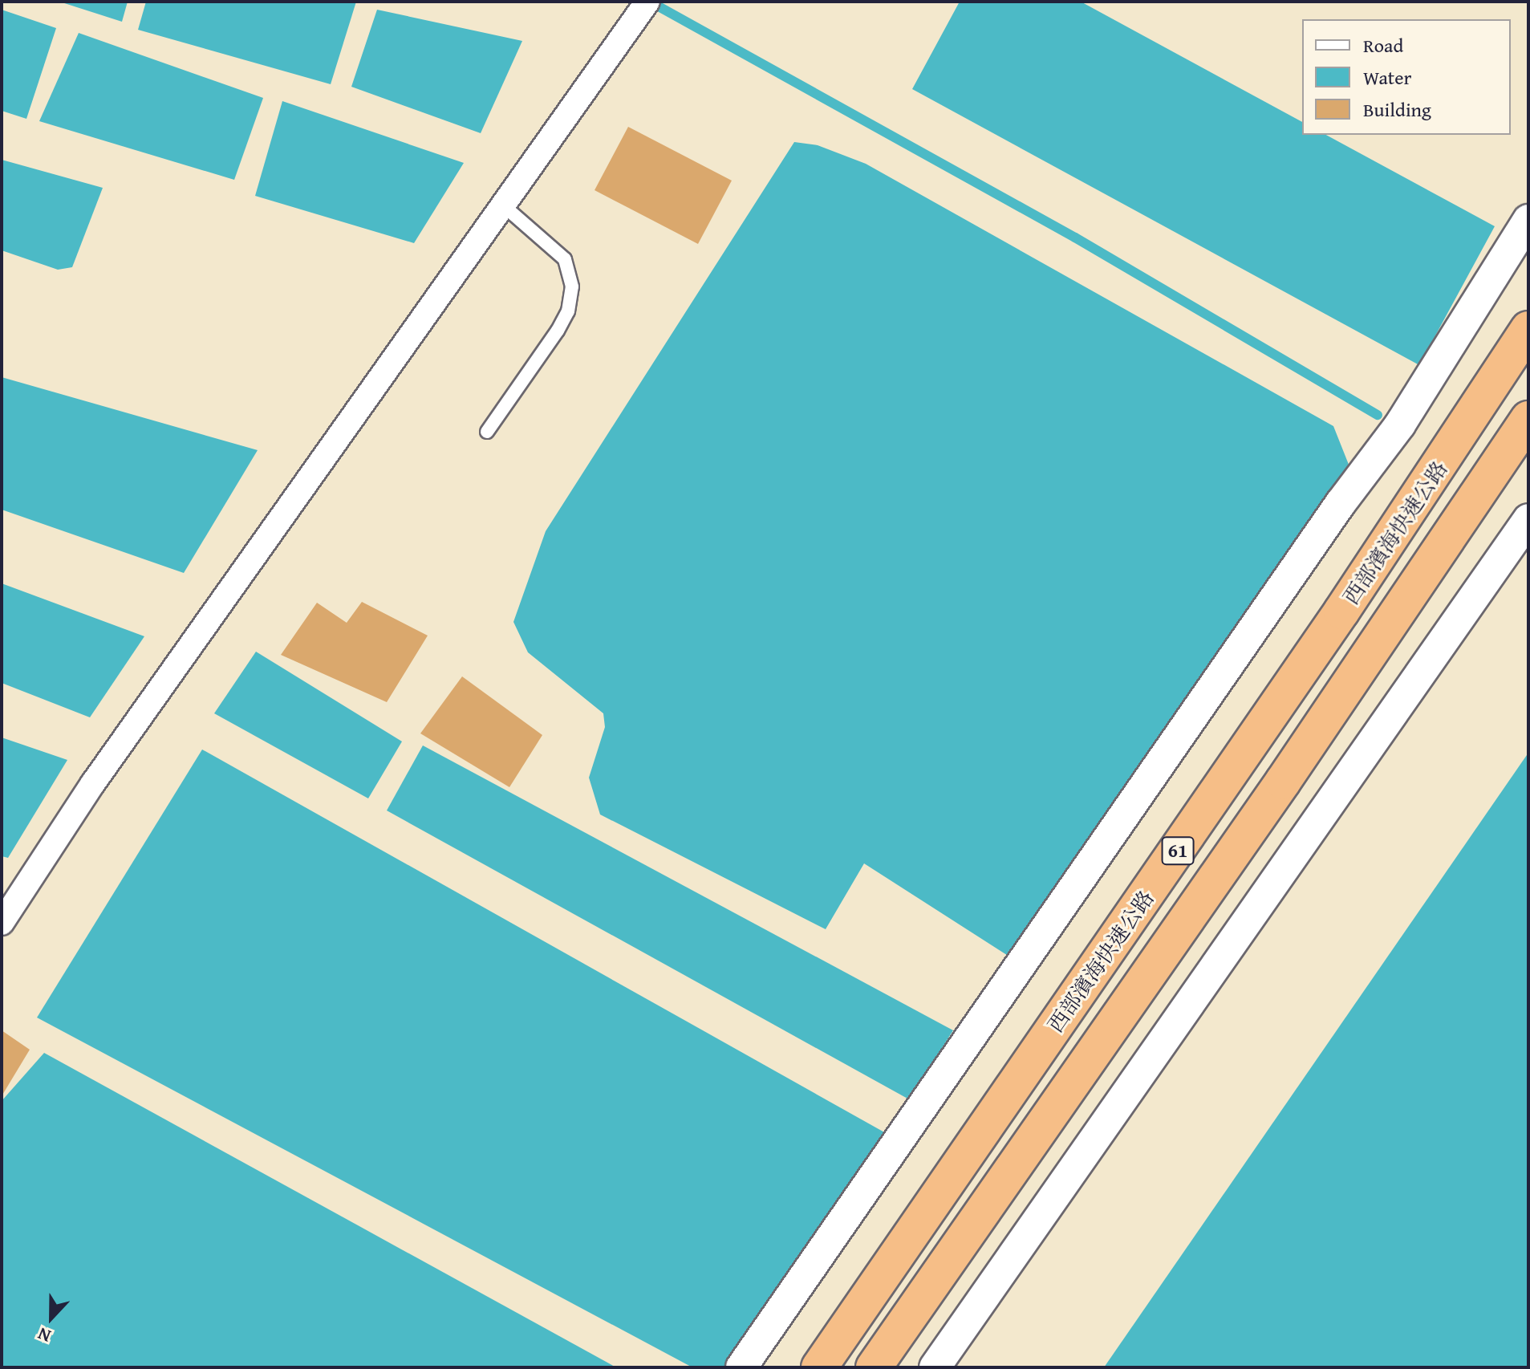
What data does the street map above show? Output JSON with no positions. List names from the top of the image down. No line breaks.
{"streets":{"highway":["西部濱海快速公路","61"]},"legend":["Road","Water","Building"],"north":"bottom"}
